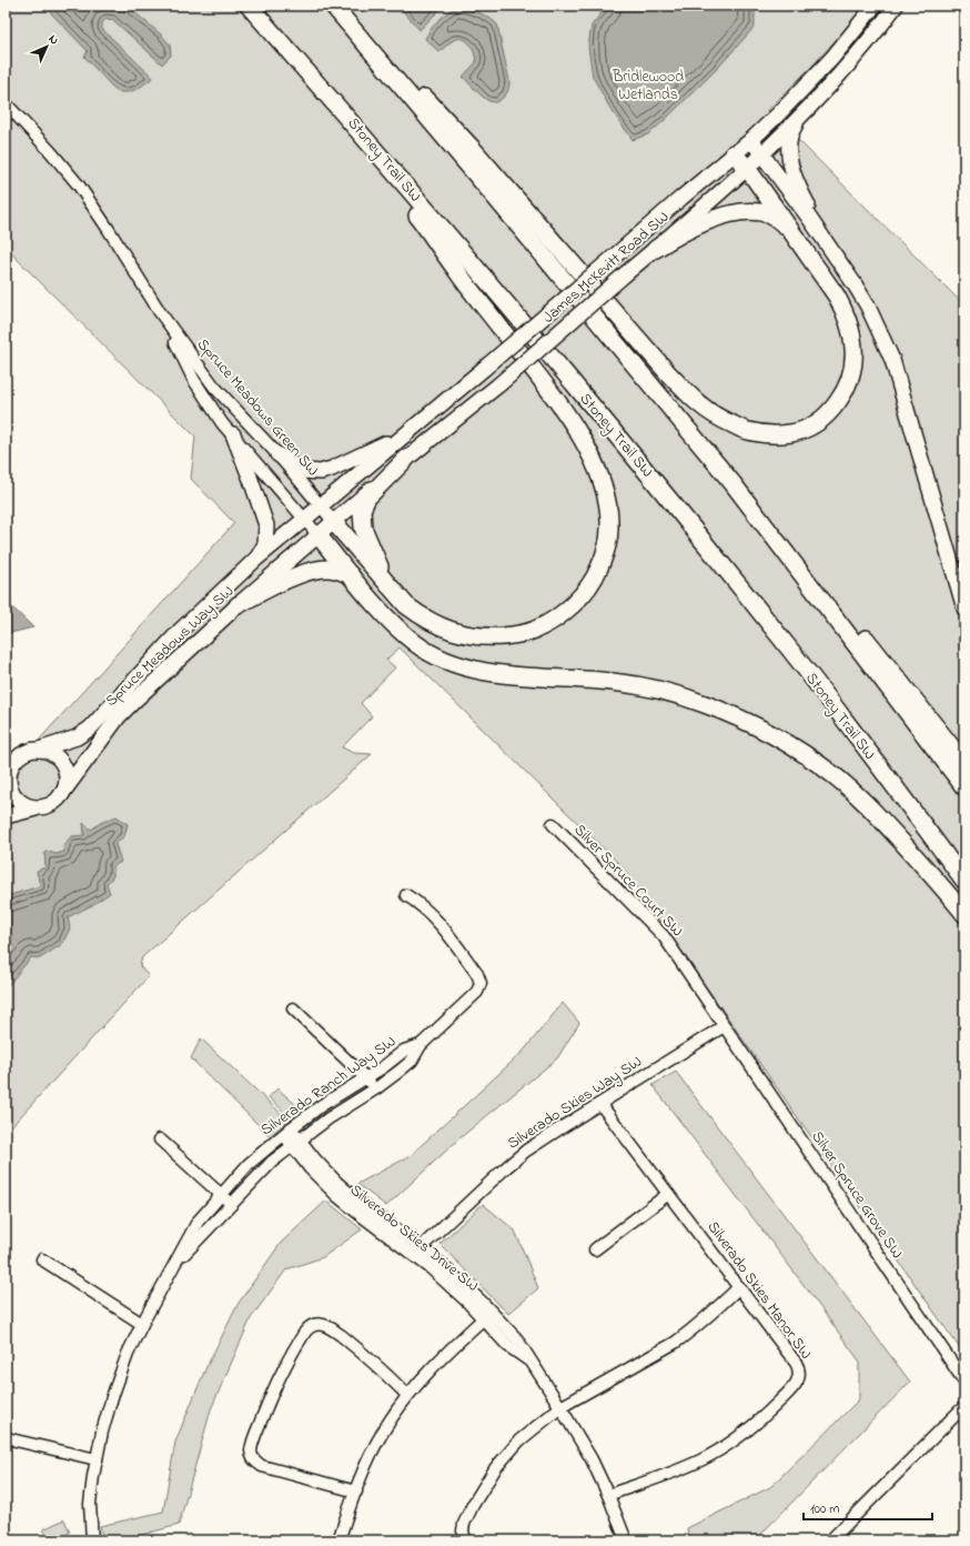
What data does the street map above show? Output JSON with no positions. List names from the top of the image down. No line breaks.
{"streets":{"highway":["Stoney Trail SW"],"main road":["James McKevitt Road SW","Spruce Meadows Way SW"],"street":["Spruce Meadows Green SW","Silver Spruce Court SW","Silverado Ranch Way SW","Silverado Skies Way SW","Silver Spruce Grove SW","Silverado Skies Drive SW","Silverado Skies Manor SW"]},"crossings":[["James McKevitt Road SW","Spruce Meadows Green SW"],["James McKevitt Road SW","Spruce Meadows Way SW"],["Spruce Meadows Green SW","Spruce Meadows Way SW"],["Silver Spruce Court SW","Silverado Skies Way SW"],["Silver Spruce Court SW","Silver Spruce Grove SW"],["Silverado Ranch Way SW","Silverado Skies Drive SW"],["Silverado Skies Way SW","Silver Spruce Grove SW"],["Silverado Skies Way SW","Silverado Skies Drive SW"],["Silverado Skies Way SW","Silverado Skies Manor SW"],["Silverado Skies Drive SW","Silverado Skies Manor SW"]],"parks":["Bridlewood Wetlands"],"scale_bar":"100 m","north":"top right"}
